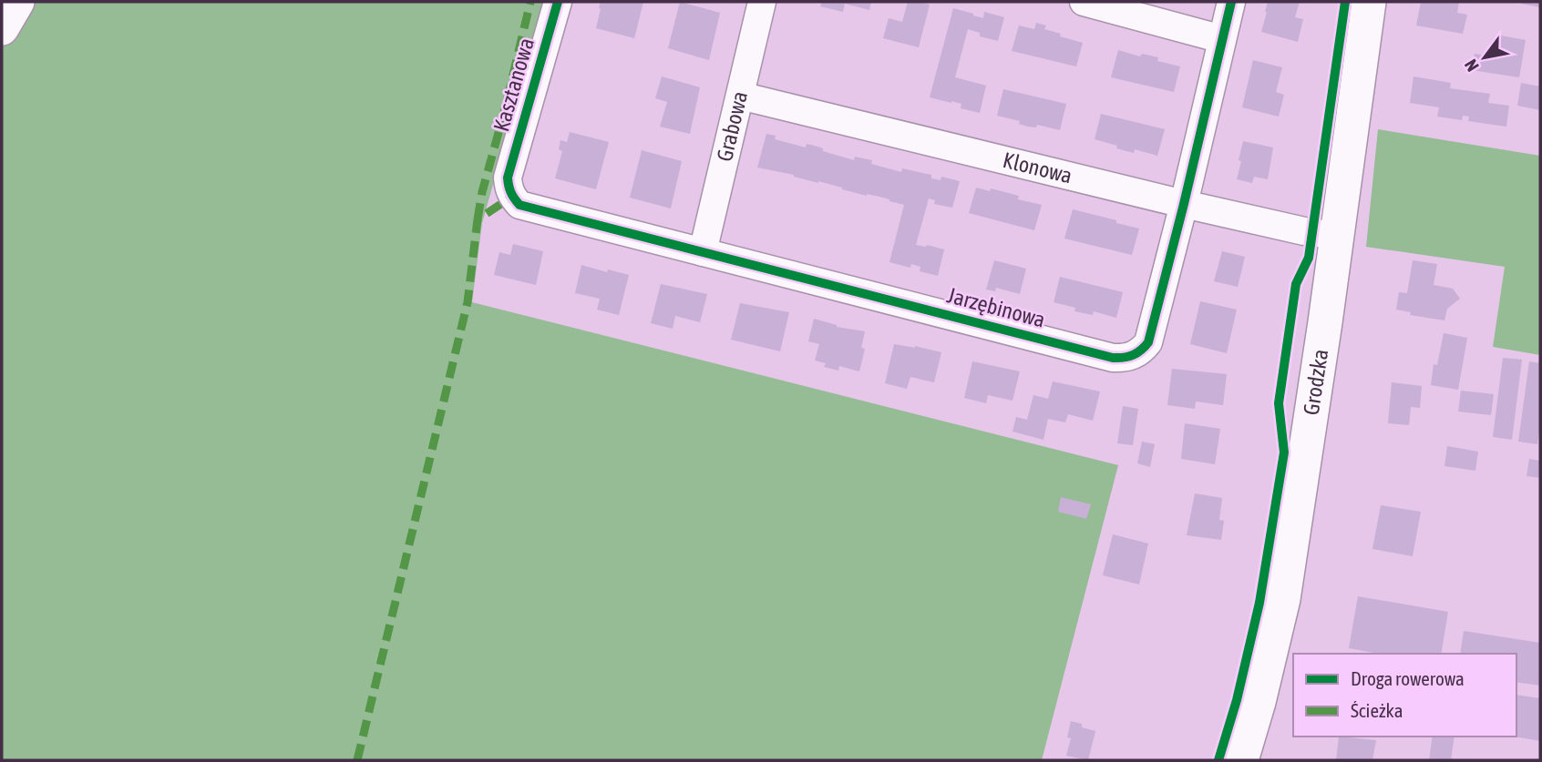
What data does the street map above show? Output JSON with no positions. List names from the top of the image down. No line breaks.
{"streets":{"street":["Kasztanowa","Grabowa","Klonowa","Jarzębinowa","Grodzka"]},"crossings":[["Kasztanowa","Jarzębinowa"],["Grabowa","Klonowa"],["Grabowa","Jarzębinowa"],["Klonowa","Jarzębinowa"],["Klonowa","Grodzka"]],"legend":["Droga rowerowa","Ścieżka"],"north":"bottom left"}
